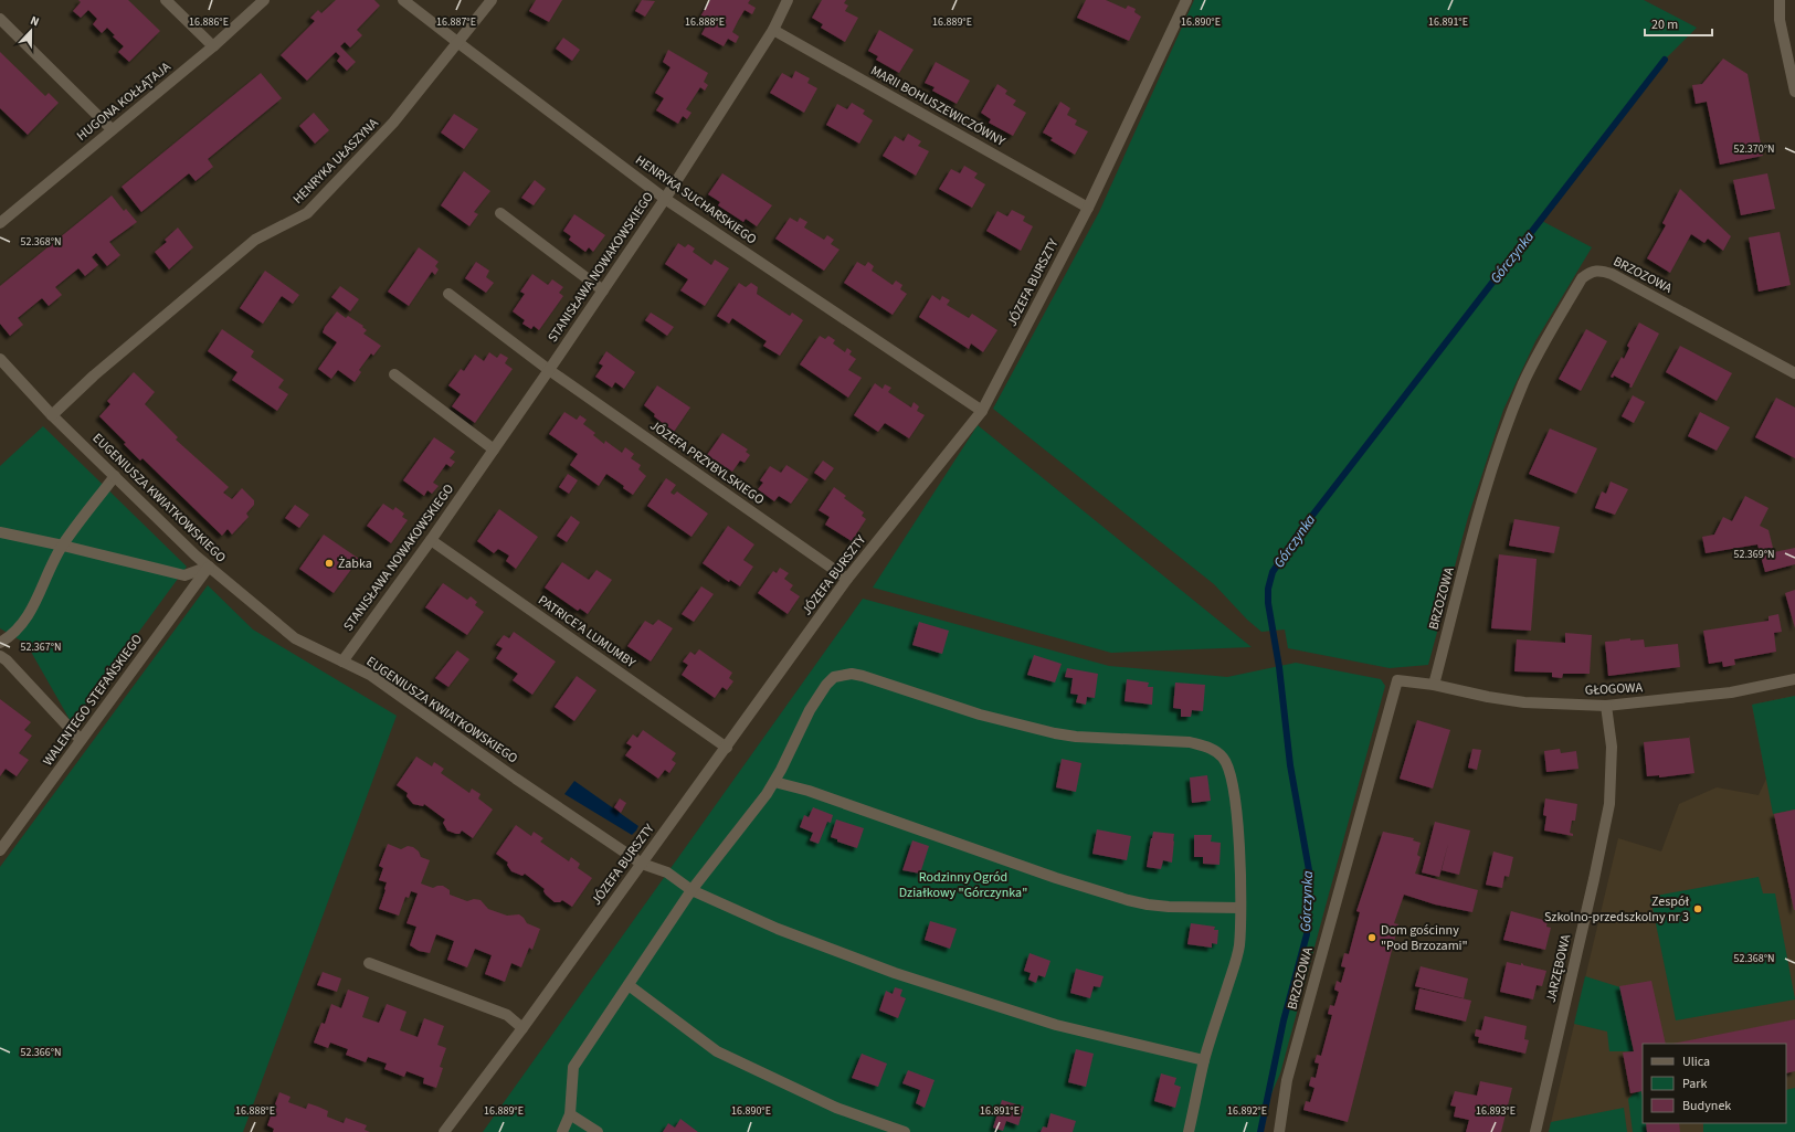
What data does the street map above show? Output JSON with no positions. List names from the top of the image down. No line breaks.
{"streets":{"street":["HUGONA KOŁŁĄTAJA","MARII BOHUSZEWICZÓWNY","HENRYKA UŁASZYNA","HENRYKA SUCHARSKIEGO","STANISŁAWA NOWAKOWSKIEGO","BRZOZOWA","JÓZEFA BURSZTY","JÓZEFA PRZYBYLSKIEGO","EUGENIUSZA KWIATKOWSKIEGO","PATRICE'A LUMUMBY","GŁOGOWA","WALENTEGO STEFAŃSKIEGO","JARZĘBOWA"]},"crossings":[["MARII BOHUSZEWICZÓWNY","STANISŁAWA NOWAKOWSKIEGO"],["MARII BOHUSZEWICZÓWNY","JÓZEFA BURSZTY"],["HENRYKA UŁASZYNA","HENRYKA SUCHARSKIEGO"],["HENRYKA UŁASZYNA","EUGENIUSZA KWIATKOWSKIEGO"],["HENRYKA SUCHARSKIEGO","STANISŁAWA NOWAKOWSKIEGO"],["HENRYKA SUCHARSKIEGO","JÓZEFA BURSZTY"],["STANISŁAWA NOWAKOWSKIEGO","JÓZEFA PRZYBYLSKIEGO"],["STANISŁAWA NOWAKOWSKIEGO","EUGENIUSZA KWIATKOWSKIEGO"],["STANISŁAWA NOWAKOWSKIEGO","PATRICE'A LUMUMBY"],["BRZOZOWA","GŁOGOWA"],["JÓZEFA BURSZTY","JÓZEFA PRZYBYLSKIEGO"],["JÓZEFA BURSZTY","EUGENIUSZA KWIATKOWSKIEGO"],["JÓZEFA BURSZTY","PATRICE'A LUMUMBY"],["EUGENIUSZA KWIATKOWSKIEGO","WALENTEGO STEFAŃSKIEGO"],["GŁOGOWA","JARZĘBOWA"]],"water":["Górczynka"],"parks":["Rodzinny Ogród Działkowy \"Górczynka\""],"places":["Żabka","Zespół Szkolno-przedszkolny nr 3","Dom gościnny \"Pod Brzozami\""],"legend":["Ulica","Park","Budynek"],"scale_bar":"20 m","north":"top","coordinates":["16.886°E","16.887°E","16.888°E","16.889°E","16.890°E","16.891°E","52.370°N","52.368°N","52.369°N","52.367°N","52.366°N","16.892°E","16.893°E"]}
